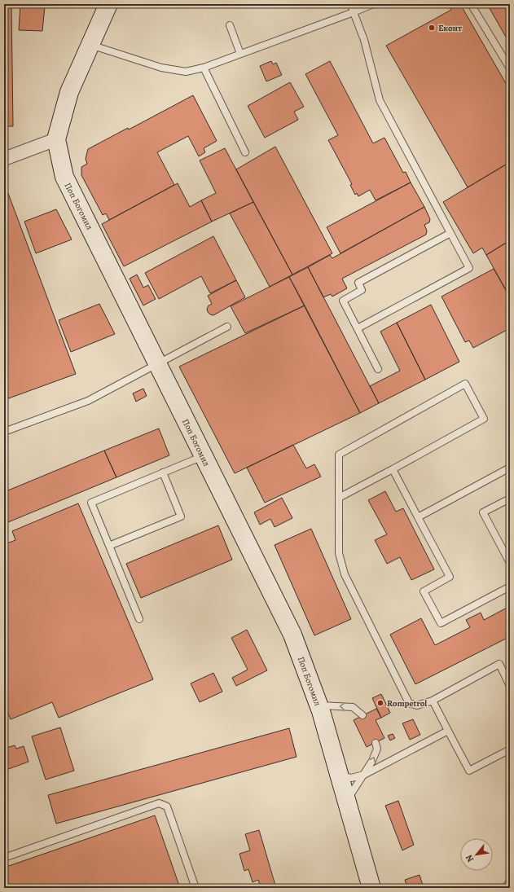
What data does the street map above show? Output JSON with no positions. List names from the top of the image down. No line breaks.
{"streets":{"street":["Поп Богомил"]},"places":["Еконт","Rompetrol"],"north":"bottom left"}
